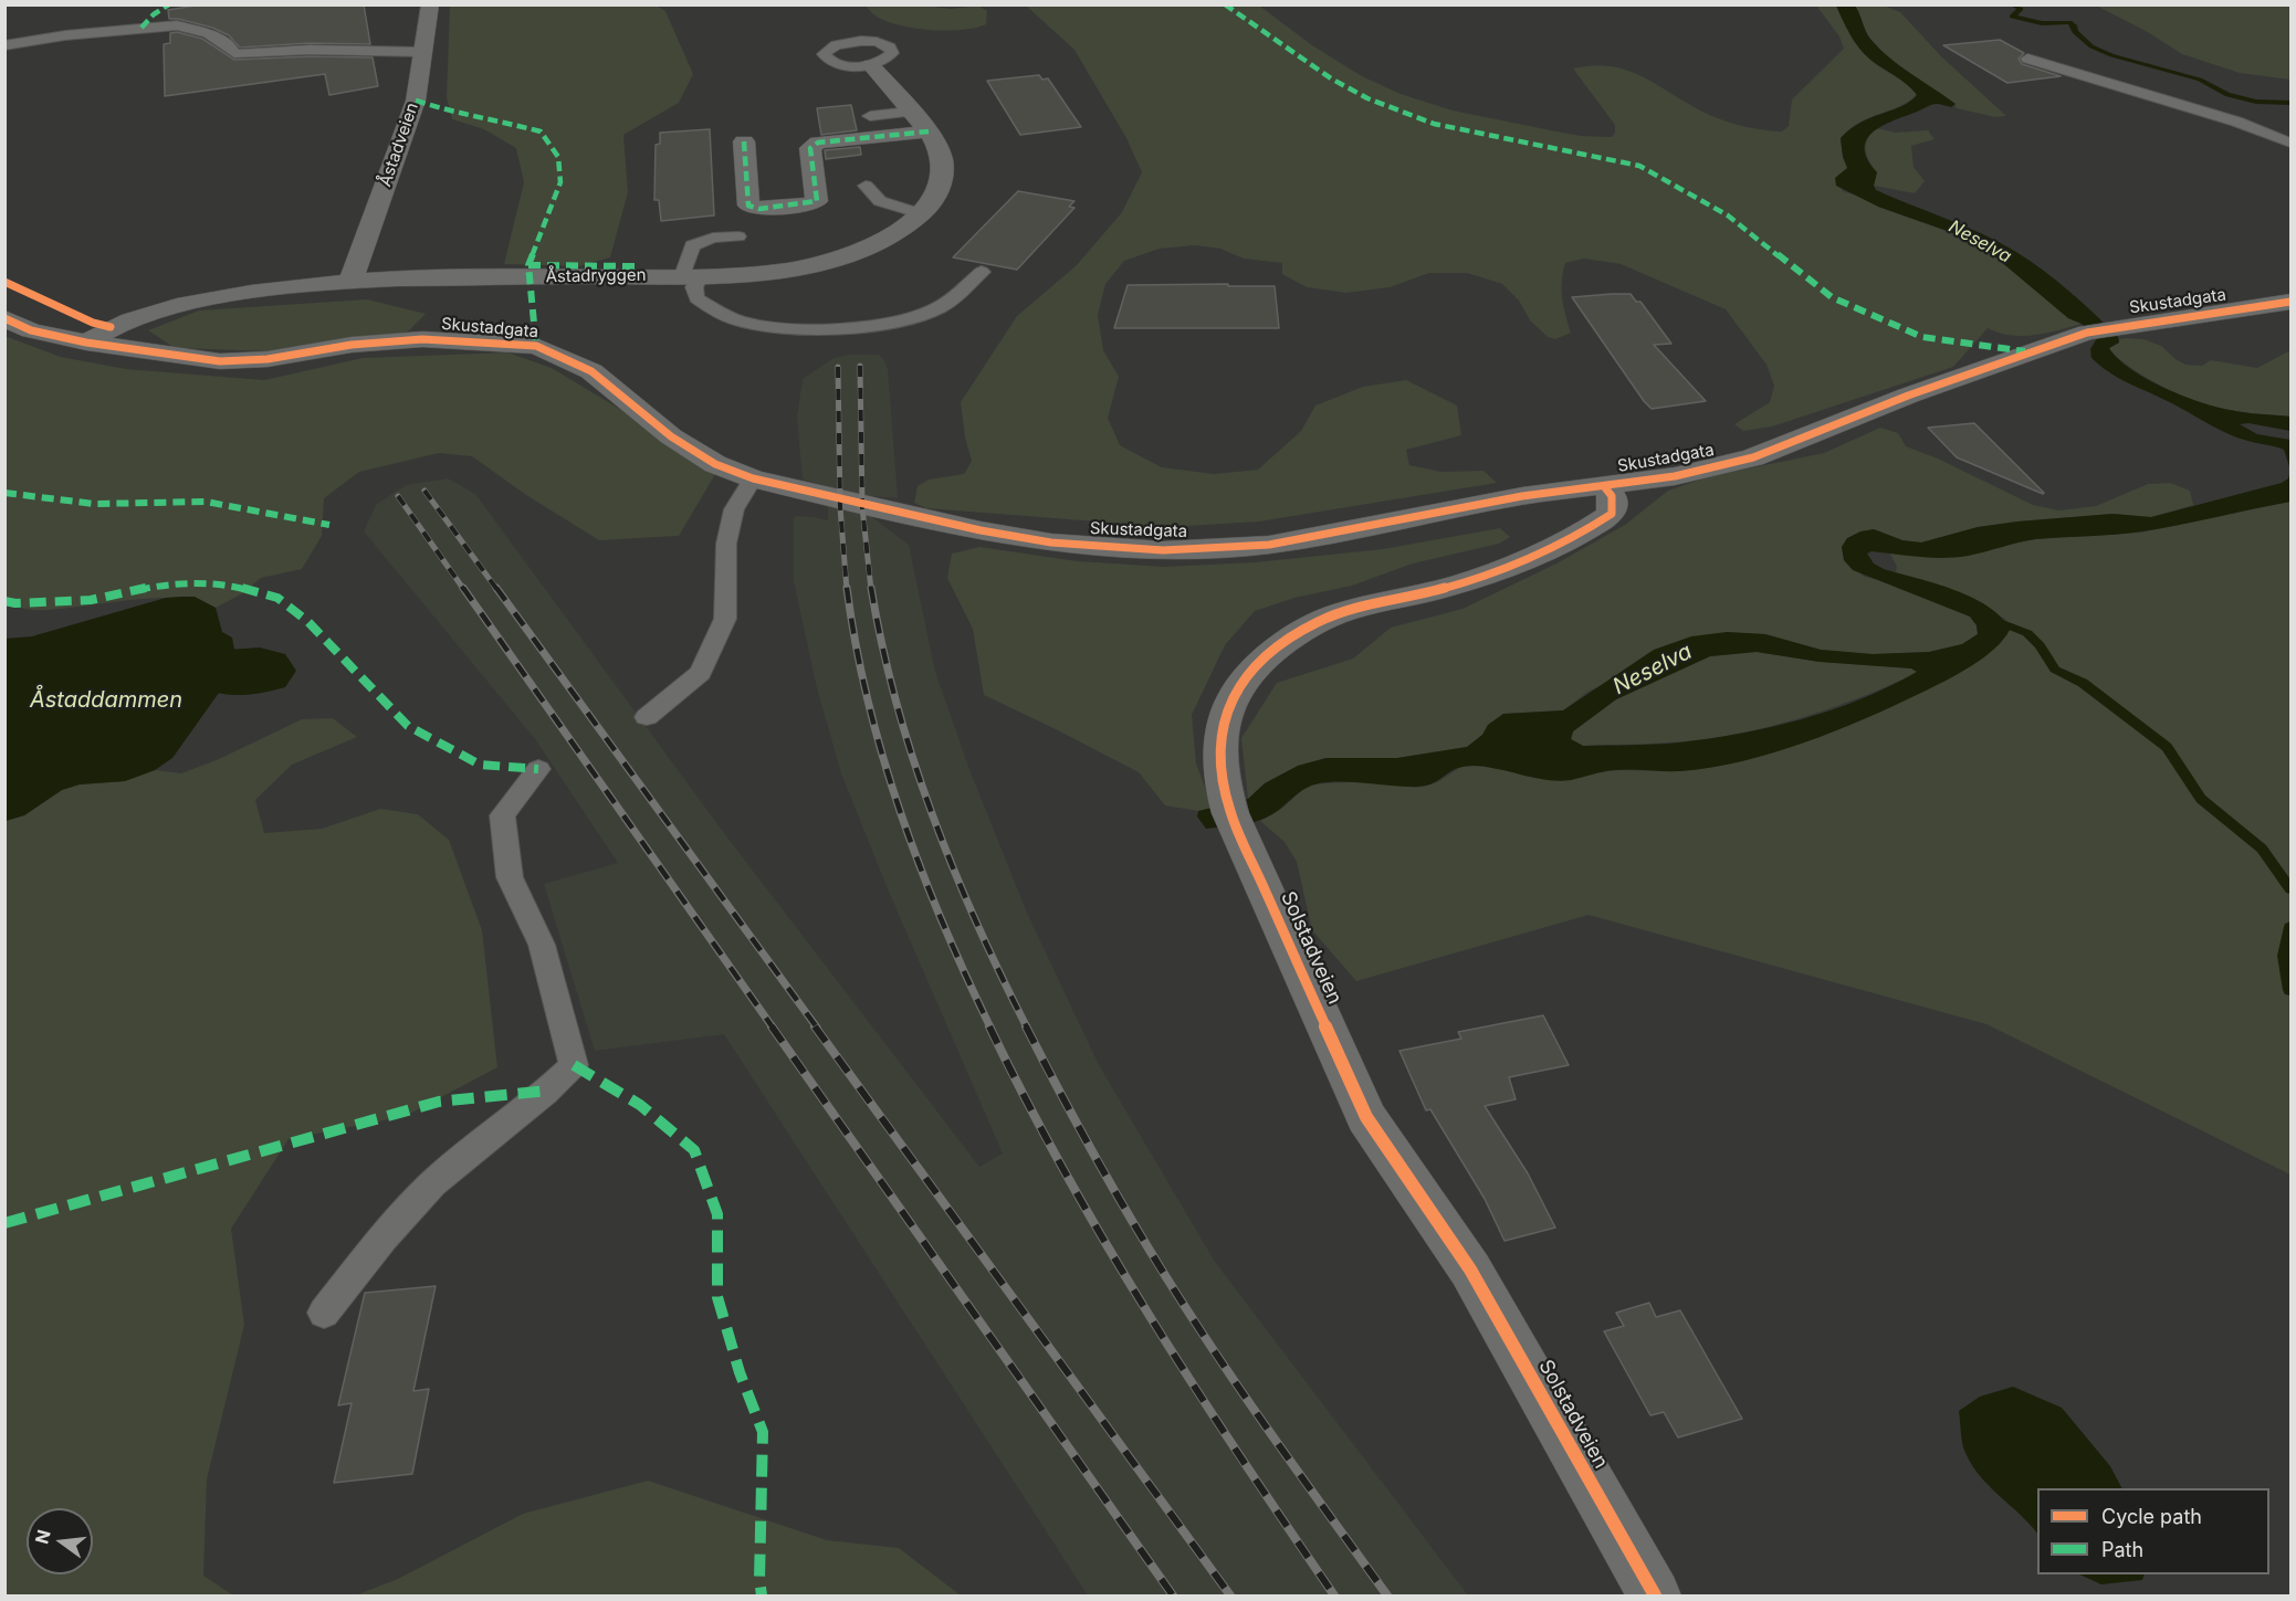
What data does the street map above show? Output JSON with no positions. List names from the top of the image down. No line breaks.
{"streets":{"street":["Åstadveien","Åstadryggen","Skustadgata","Solstadveien"]},"crossings":[["Åstadveien","Åstadryggen"],["Åstadryggen","Skustadgata"],["Skustadgata","Solstadveien"]],"water":["Neselva","Åstaddammen"],"legend":["Cycle path","Path"],"north":"left"}
